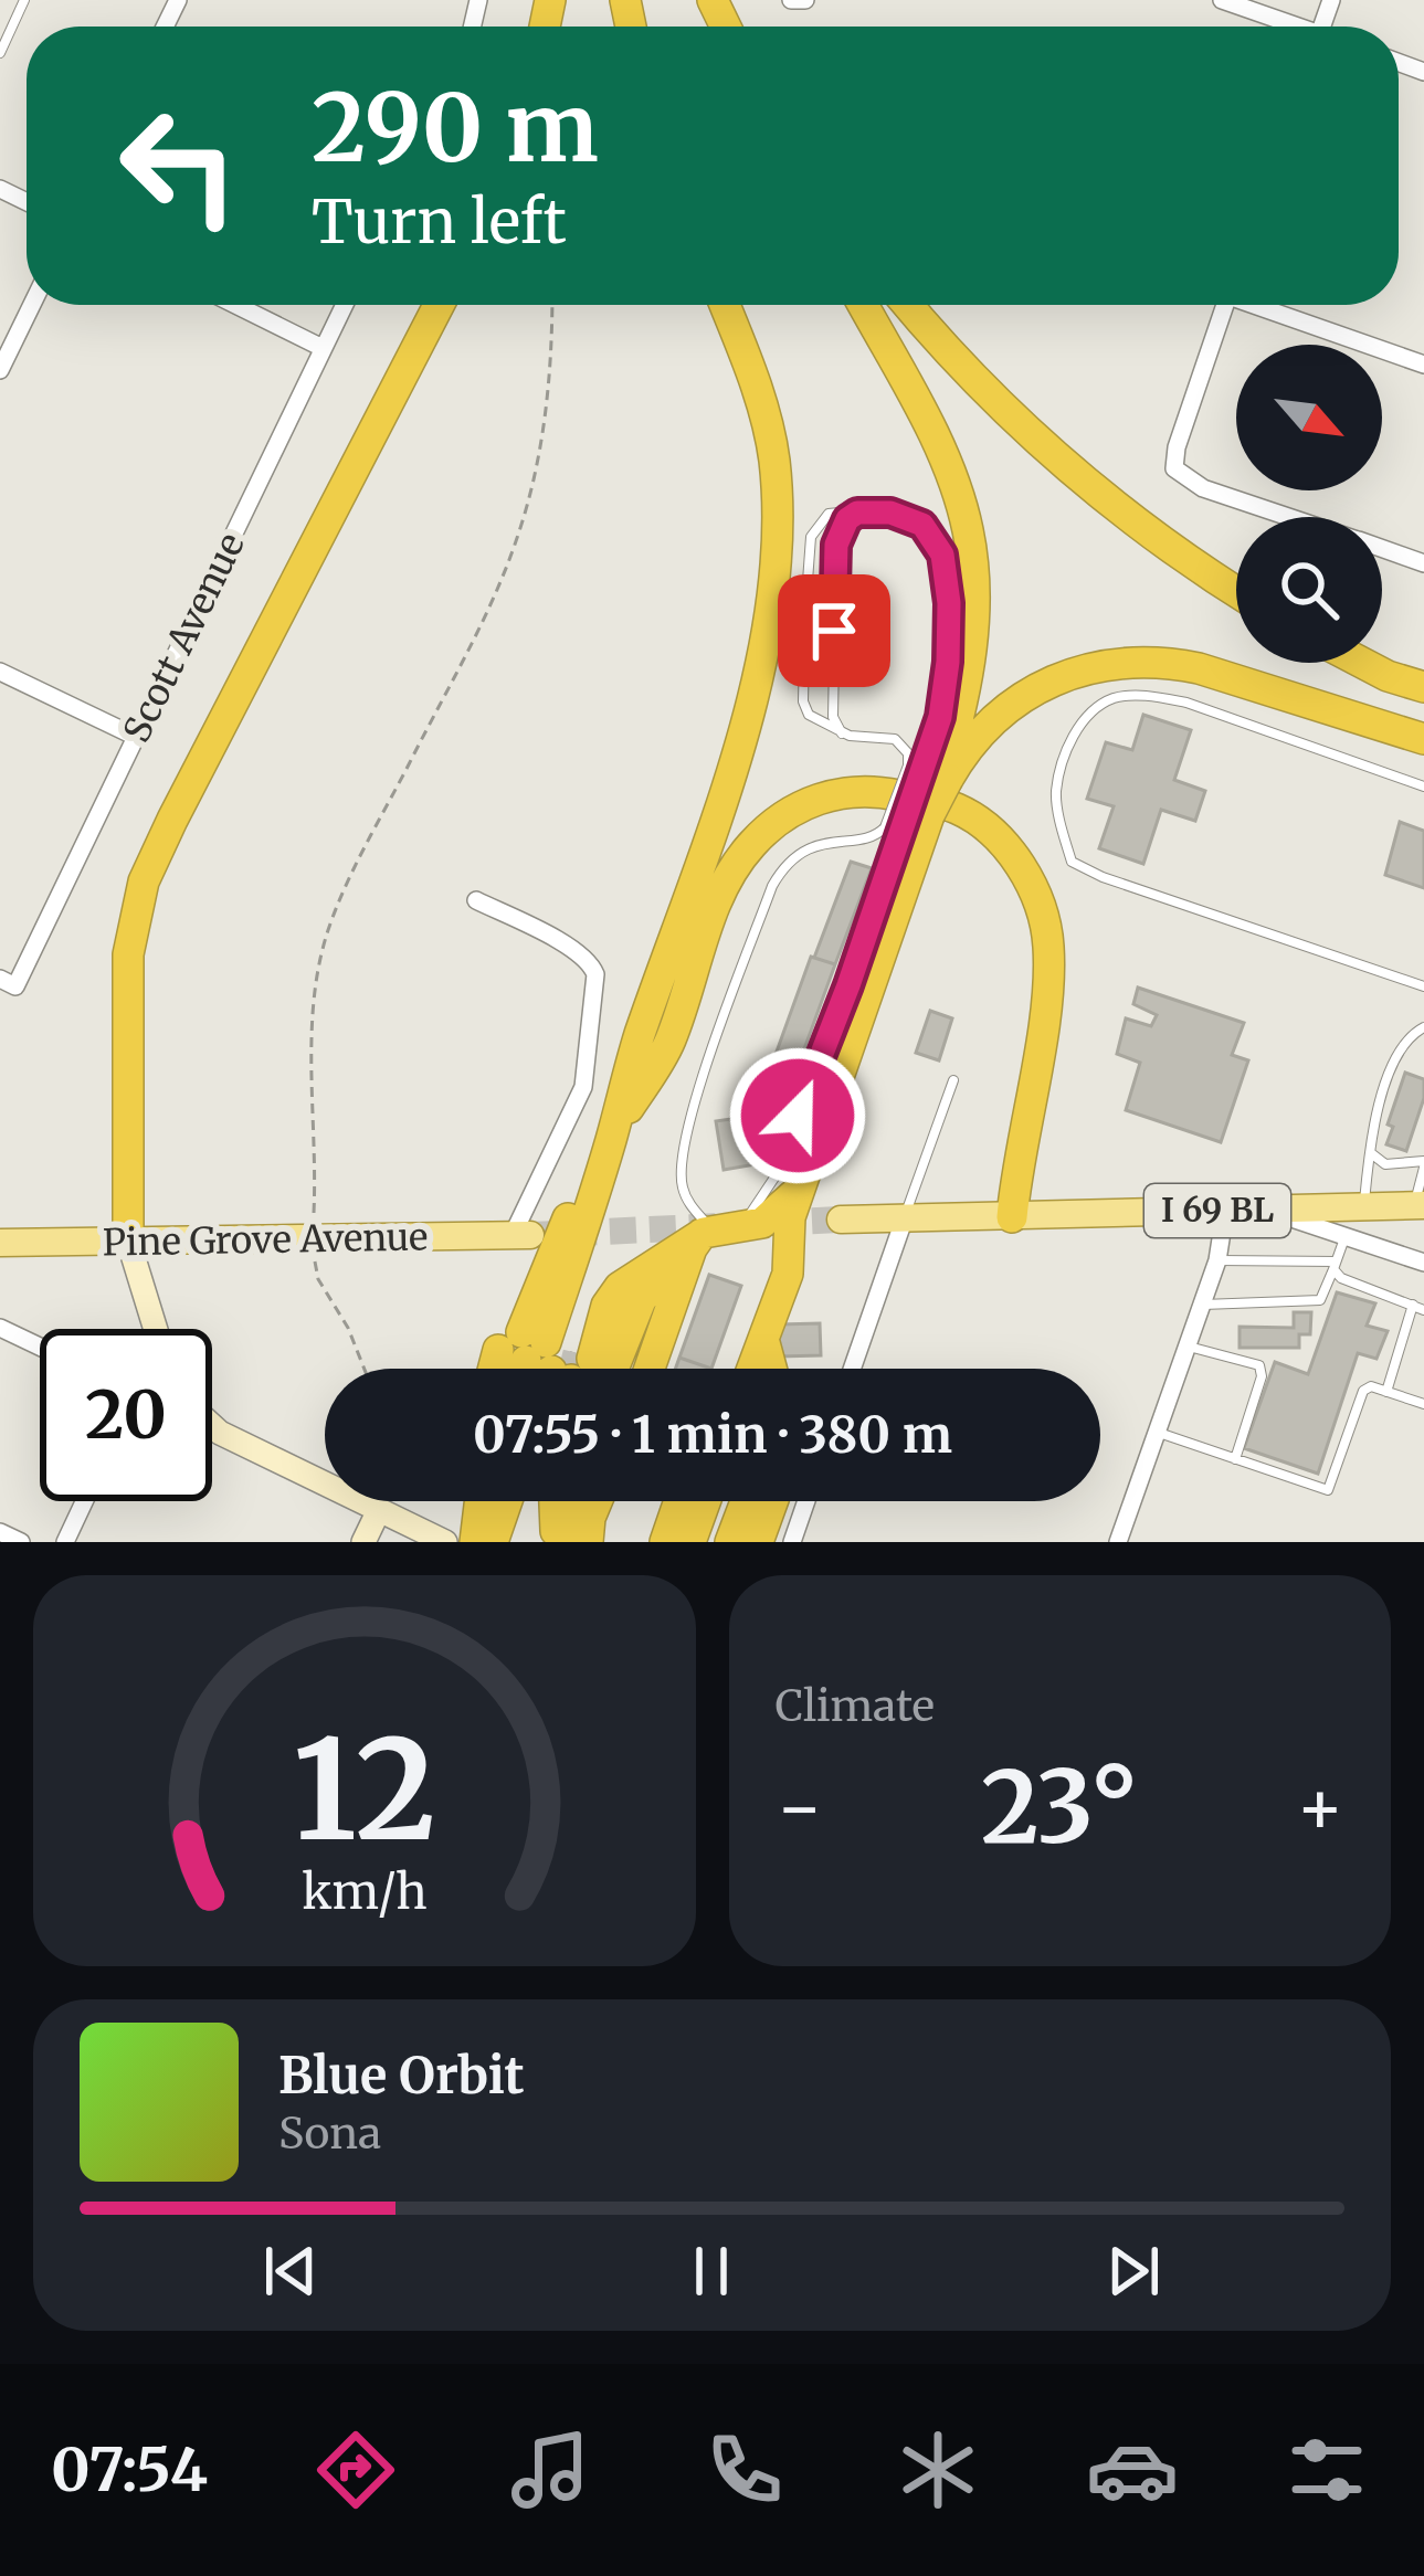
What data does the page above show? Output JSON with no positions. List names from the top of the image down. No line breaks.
{"streets":{"main road":["I 69 BL","Pine Grove Avenue"],"street":["Scott Avenue"]},"north":"bottom right","page":{"turn":["290 m","Turn left"],"limit":"20","trip":"07:55 · 1 min · 380 m","tile":"Climate","heat":["−","23°","+"],"song":["Blue Orbit","Sona"],"tabs":"07:54","gauge":["12","km/h"]}}
